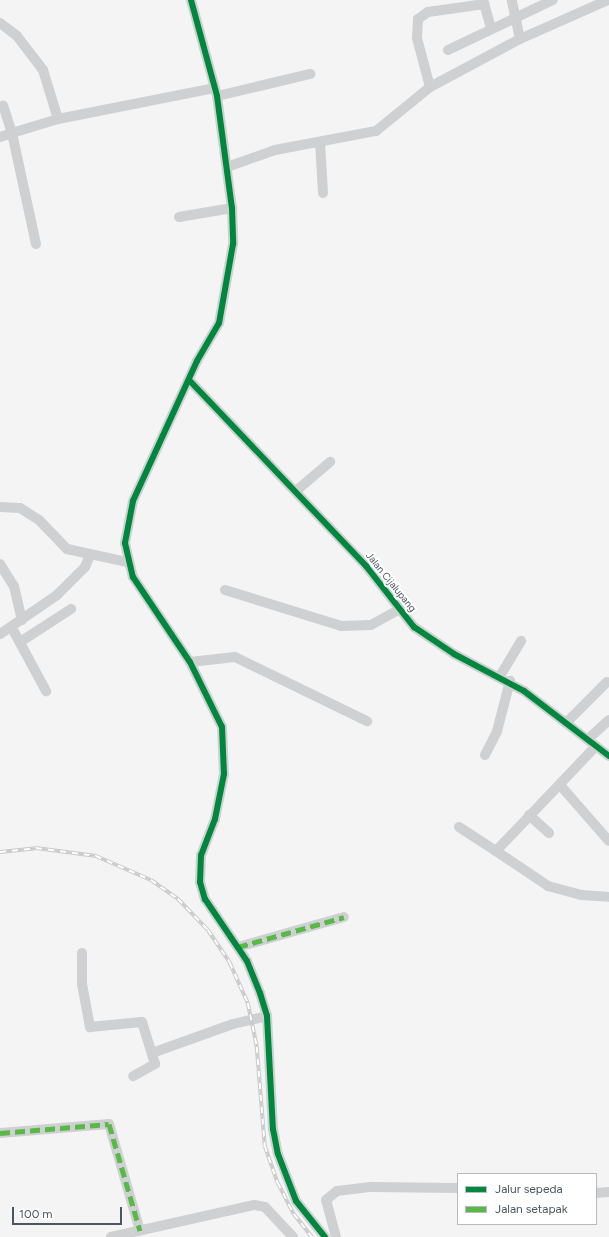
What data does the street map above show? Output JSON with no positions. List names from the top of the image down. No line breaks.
{"streets":{"street":["Jalan Cijalupang"]},"legend":["Jalur sepeda","Jalan setapak"],"scale_bar":"100 m"}
